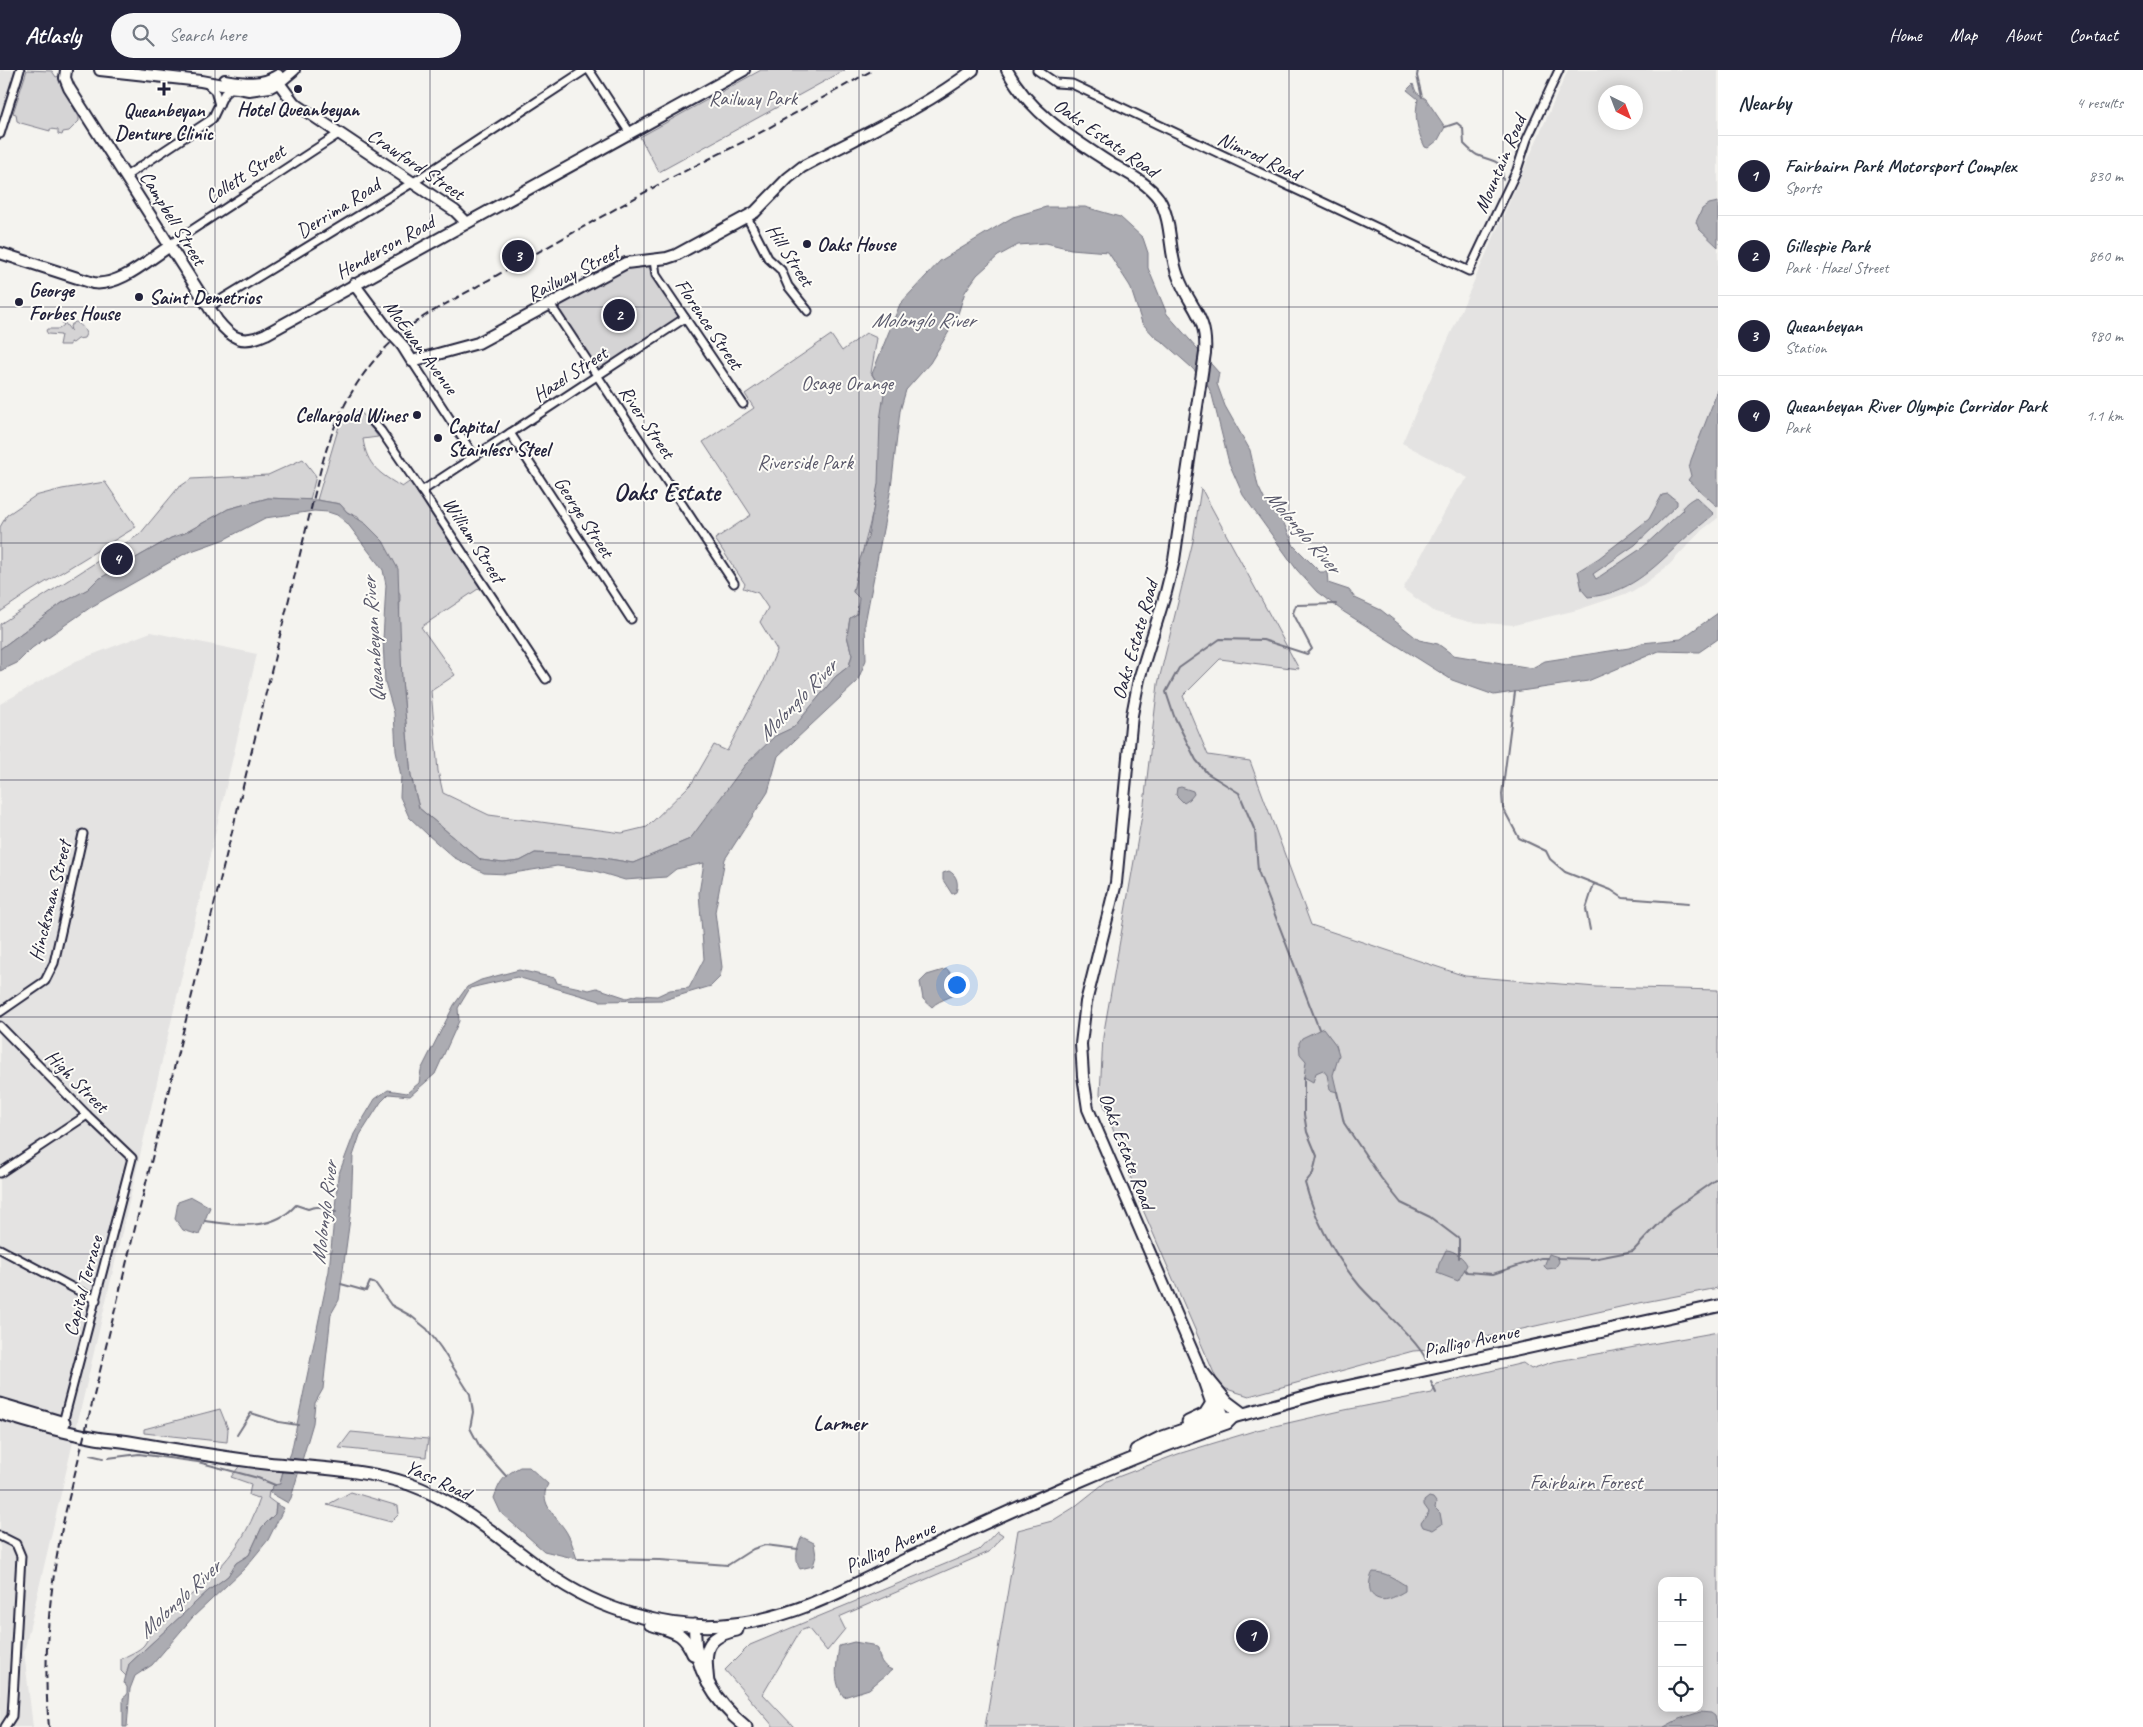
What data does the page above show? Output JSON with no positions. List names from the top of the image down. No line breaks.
{"streets":{"main road":["Pialligo Avenue","Yass Road"],"street":["Oaks Estate Road","Nimrod Road","Crawford Street","Mountain Road","Collett Street","Derrima Road","Campbell Street","Henderson Road","Hill Street","Railway Street","Florence Street","McEwan Avenue","Hazel Street","River Street","George Street","William Street","Hincksman Street","High Street","Capital Terrace"]},"crossings":[["Oaks Estate Road","Pialligo Avenue"],["Nimrod Road","Mountain Road"],["Crawford Street","Collett Street"],["Crawford Street","Derrima Road"],["Crawford Street","Henderson Road"],["Collett Street","Campbell Street"],["Derrima Road","Campbell Street"],["Derrima Road","Henderson Road"],["Campbell Street","Henderson Road"],["Henderson Road","McEwan Avenue"],["Hill Street","Railway Street"],["Railway Street","Florence Street"],["Railway Street","McEwan Avenue"],["Railway Street","River Street"],["Florence Street","Hazel Street"],["McEwan Avenue","Hazel Street"],["Hazel Street","River Street"],["Hazel Street","George Street"],["Hazel Street","William Street"],["High Street","Capital Terrace"],["Capital Terrace","Yass Road"],["Pialligo Avenue","Yass Road"]],"districts":["Oaks Estate","Larmer"],"water":["Molonglo River","Queanbeyan River"],"parks":["Railway Park","Osage Orange","Riverside Park","Fairbairn Forest"],"places":{"health":["Queanbeyan Denture Clinic"],"other":["Hotel Queanbeyan","Oaks House","Saint Demetrios","George Forbes House","Cellargold Wines","Capital Stainless Steel"]},"north":"bottom right","page":{"header":"Atlasly","search":"Search here","nav":["Home","Map","About","Contact"],"heading":["Nearby","4 results"],"list":[{"mark":"1","name":"Fairbairn Park Motorsport Complex","note":"Sports","value":"830 m"},{"mark":"2","name":"Gillespie Park","note":"Park · Hazel Street","value":"860 m"},{"mark":"3","name":"Queanbeyan","note":"Station","value":"980 m"},{"mark":"4","name":"Queanbeyan River Olympic Corridor Park","note":"Park","value":"1.1 km"}],"pins":["3","2","4","1"],"map_buttons":["+","−"]}}
